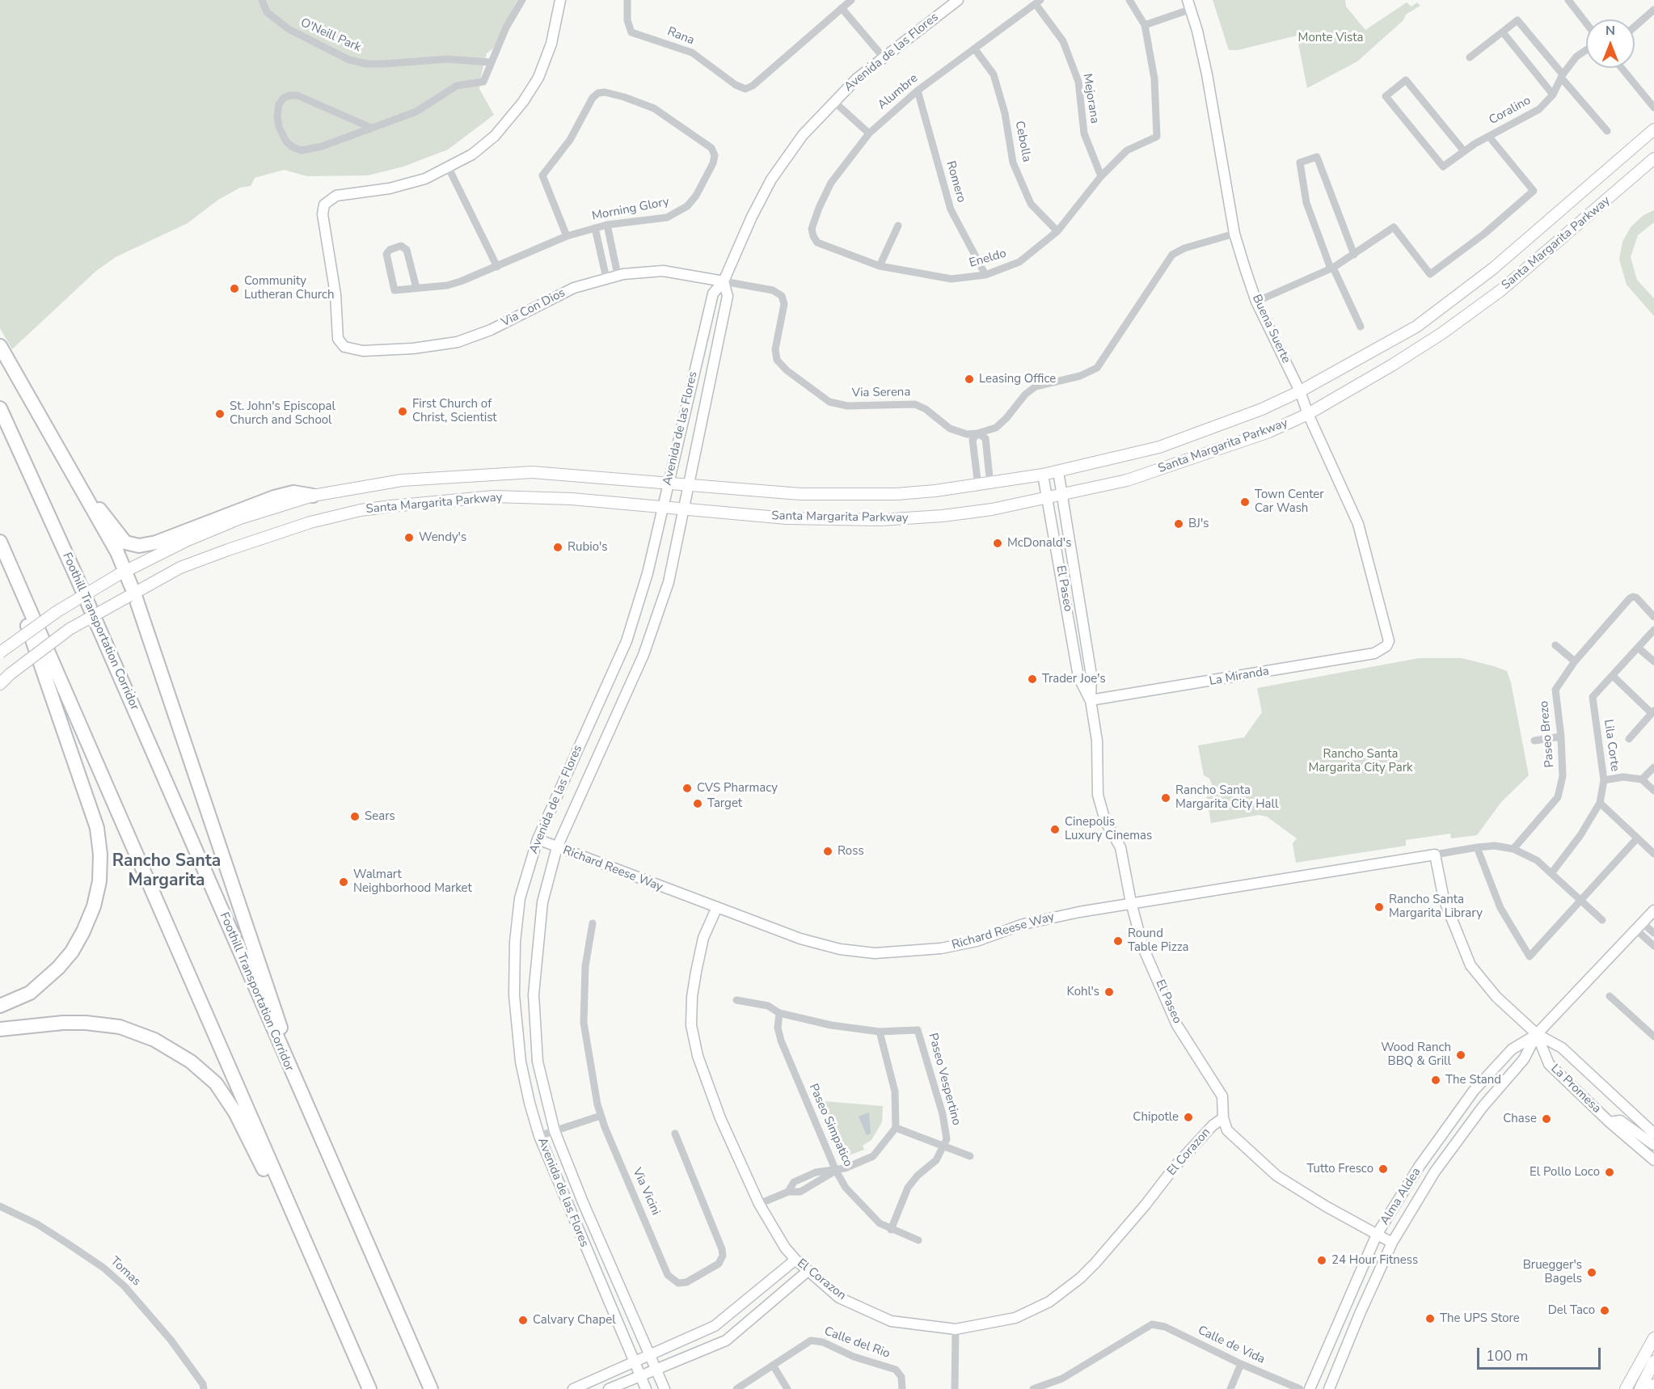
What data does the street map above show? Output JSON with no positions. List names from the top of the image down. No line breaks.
{"streets":{"highway":["Foothill Transportation Corridor"],"main road":["Santa Margarita Parkway"],"street":["O'Neill Park","Rana","Avenida de las Flores","Alumbre","Mejorana","Coralino","Cebolla","Romero","Morning Glory","Eneldo","Via Con Dios","Buena Suerte","Via Serena","El Paseo","La Miranda","Paseo Brezo","Lila Corte","Richard Reese Way","Paseo Vespertino","La Promesa","Paseo Simpatico","El Corazon","Via Vicini","Alma Aldea","Tomas","Calle del Rio","Calle de Vida"]},"crossings":[["Avenida de las Flores","Santa Margarita Parkway"],["Avenida de las Flores","Via Con Dios"],["Avenida de las Flores","Via Serena"],["Avenida de las Flores","Richard Reese Way"],["Alumbre","Mejorana"],["Alumbre","Cebolla"],["Alumbre","Romero"],["Alumbre","Eneldo"],["Mejorana","Eneldo"],["Cebolla","Eneldo"],["Romero","Eneldo"],["Santa Margarita Parkway","Buena Suerte"],["Santa Margarita Parkway","El Paseo"],["Via Con Dios","Via Serena"],["Buena Suerte","La Miranda"],["El Paseo","La Miranda"],["El Paseo","Richard Reese Way"],["El Paseo","El Corazon"],["El Paseo","Alma Aldea"],["Richard Reese Way","El Corazon"],["Paseo Vespertino","Paseo Simpatico"],["La Promesa","Alma Aldea"]],"districts":["Rancho Santa Margarita"],"parks":["Monte Vista","Rancho Santa Margarita City Park"],"places":["Community Lutheran Church","Leasing Office","First Church of Christ, Scientist","St. John's Episcopal Church and School","Town Center Car Wash","BJ's","Wendy's","McDonald's","Rubio's","Trader Joe's","CVS Pharmacy","Rancho Santa Margarita City Hall","Target","Sears","Cinepolis Luxury Cinemas","Ross","Walmart Neighborhood Market","Rancho Santa Margarita Library","Round Table Pizza","Kohl's","Wood Ranch BBQ & Grill","The Stand","Chipotle","Chase","Tutto Fresco","El Pollo Loco","24 Hour Fitness","Bruegger's Bagels","Del Taco","The UPS Store","Calvary Chapel"],"scale_bar":"100 m","north":"top"}
